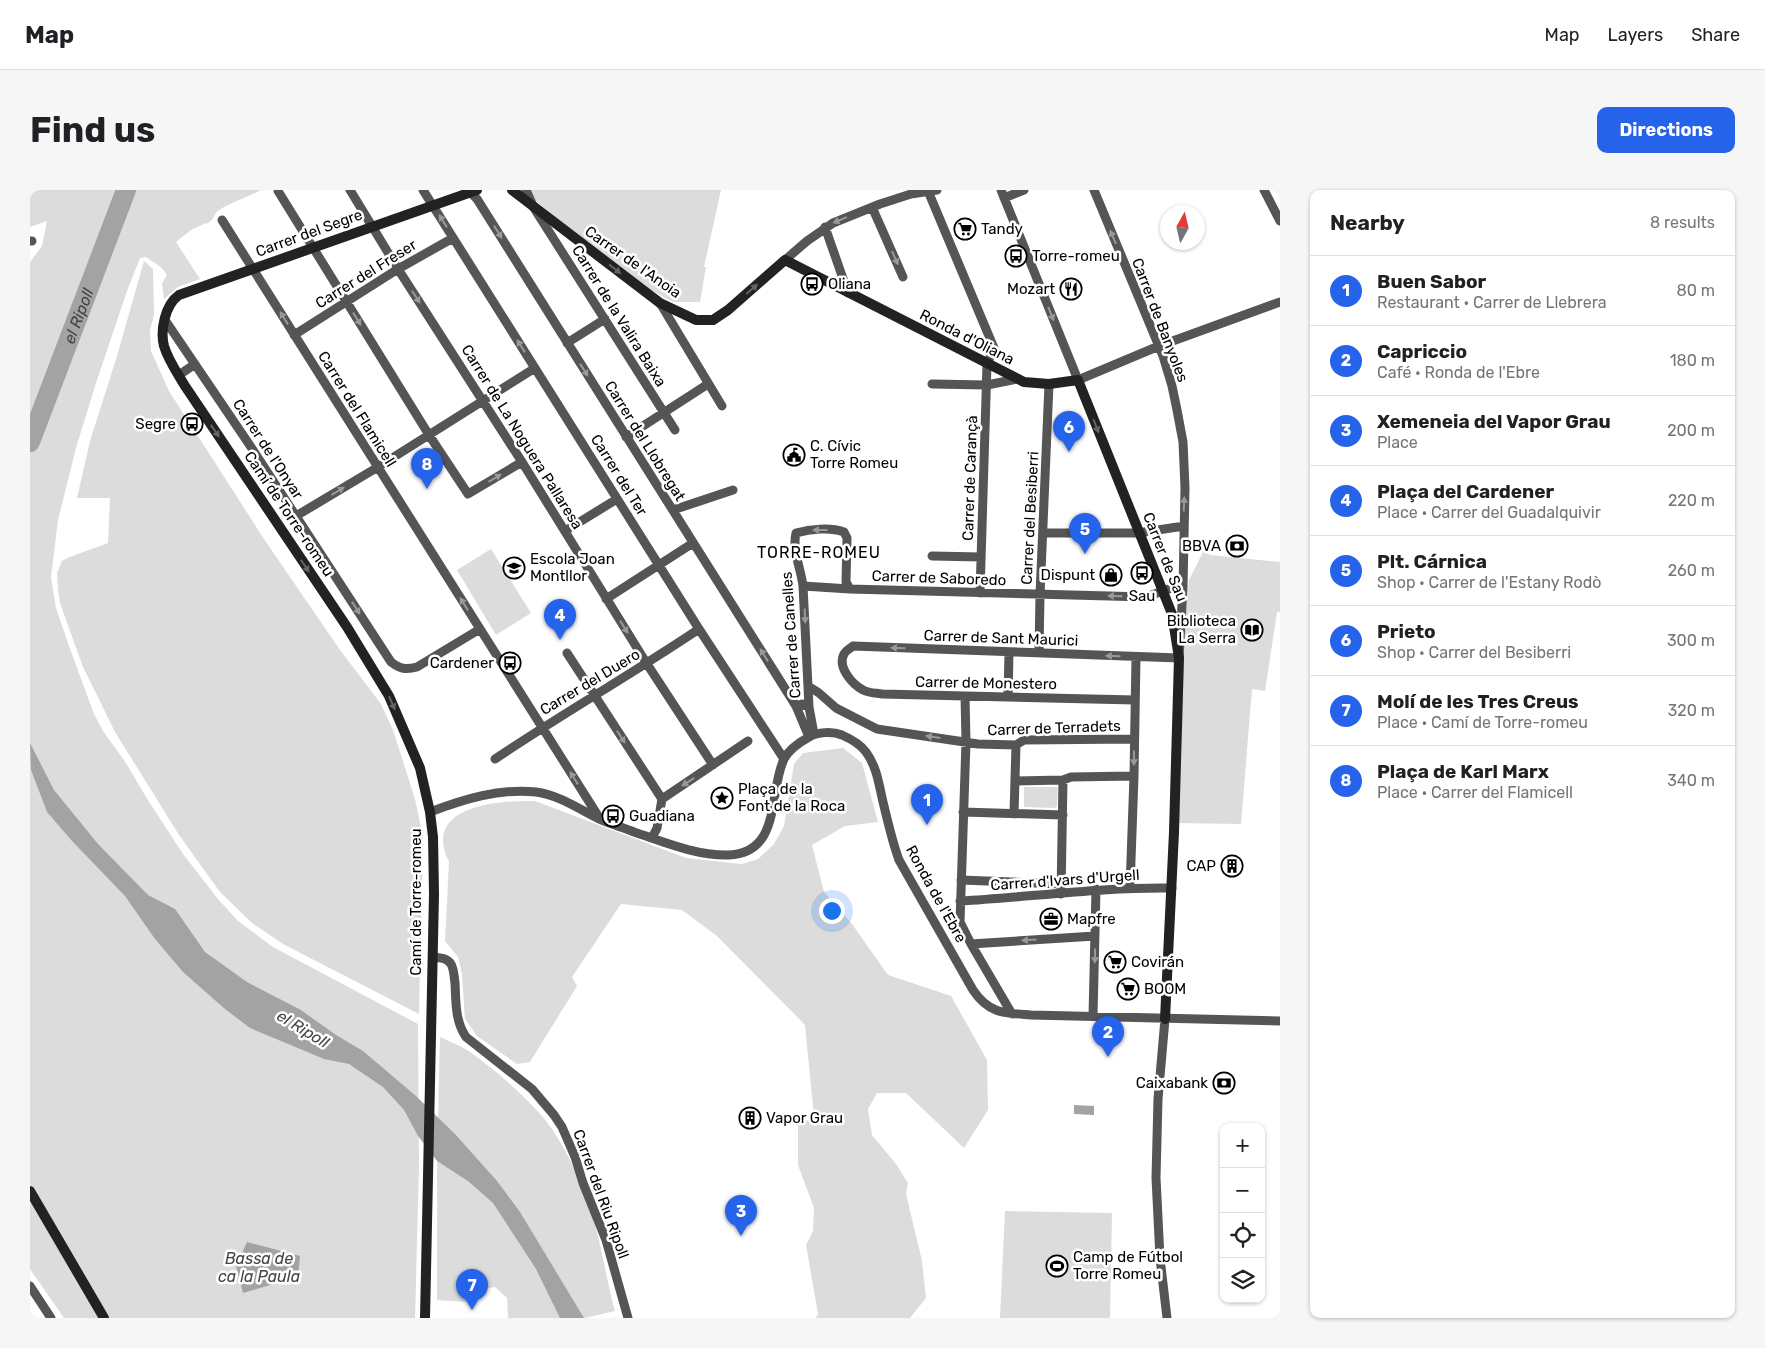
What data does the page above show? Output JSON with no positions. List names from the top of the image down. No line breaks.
{"streets":{"street":["Carrer del Segre","Carrer de l'Anoia","Carrer del Freser","Carrer de la Valira Baixa","Carrer de Banyoles","Ronda d'Oliana","Carrer del Flamicell","Carrer de La Noguera Pallaresa","Carrer del Llobregat","Carrer de l'Onyar","Carrer del Ter","Carrer de Carançà","Camí de Torre-romeu","Carrer del Besiberri","Carrer de Sau","Carrer de Saboredo","Carrer de Canelles","Carrer de Sant Maurici","Carrer del Duero","Carrer de Monestero","Carrer de Terradets","Carrer d'Ivars d'Urgell","Ronda de l'Ebre","Carrer del Riu Ripoll"]},"crossings":[["Carrer del Segre","Carrer del Flamicell"],["Carrer del Segre","Carrer de La Noguera Pallaresa"],["Carrer del Segre","Carrer del Llobregat"],["Carrer del Segre","Carrer de l'Onyar"],["Carrer del Segre","Carrer del Ter"],["Carrer del Segre","Camí de Torre-romeu"],["Carrer de l'Anoia","Carrer de la Valira Baixa"],["Carrer de l'Anoia","Ronda d'Oliana"],["Carrer de l'Anoia","Carrer de Carançà"],["Carrer del Freser","Carrer del Flamicell"],["Carrer del Freser","Carrer de La Noguera Pallaresa"],["Carrer del Freser","Carrer del Ter"],["Carrer de Banyoles","Carrer de Sau"],["Carrer de Banyoles","Carrer de Sant Maurici"],["Ronda d'Oliana","Carrer de Carançà"],["Ronda d'Oliana","Carrer del Besiberri"],["Ronda d'Oliana","Carrer de Sau"],["Carrer del Flamicell","Carrer de l'Onyar"],["Carrer del Flamicell","Carrer del Duero"],["Carrer de La Noguera Pallaresa","Carrer del Duero"],["Carrer del Llobregat","Ronda de l'Ebre"],["Carrer de l'Onyar","Camí de Torre-romeu"],["Carrer del Ter","Carrer del Duero"],["Carrer de Carançà","Carrer de Saboredo"],["Camí de Torre-romeu","Carrer del Riu Ripoll"],["Carrer del Besiberri","Carrer de Saboredo"],["Carrer del Besiberri","Carrer de Sant Maurici"],["Carrer de Sau","Carrer de Saboredo"],["Carrer de Sau","Carrer de Sant Maurici"],["Carrer de Sau","Carrer d'Ivars d'Urgell"],["Carrer de Sau","Ronda de l'Ebre"],["Carrer de Saboredo","Carrer de Canelles"],["Carrer de Canelles","Carrer de Terradets"],["Carrer de Sant Maurici","Carrer de Monestero"]],"one_way":["Carrer de Banyoles","Camí de Torre-romeu","Carrer de Sau","Carrer de Sant Maurici","Carrer de Terradets"],"districts":["TORRE-ROMEU"],"water":["el Ripoll","Bassa de ca la Paula"],"places":{"supermarket":["Tandy","Covirán","BOOM"],"bus stop":["Torre-romeu","Oliana","Segre","Sau","Cardener","Guadiana"],"restaurant":["Mozart"],"public building":["C. Cívic Torre Romeu"],"bank":["BBVA","Caixabank"],"school or university":["Escola Joan Montllor"],"shop":["Dispunt"],"library":["Biblioteca La Serra"],"place":["Plaça de la Font de la Roca"],"building":["CAP","Vapor Grau"],"office":["Mapfre"],"sports":["Camp de Fútbol Torre Romeu"]},"north":"top","page":{"header":"Map","nav":["Map","Layers","Share"],"buttons":"Directions","title":"Find us","heading":["Nearby","8 results"],"list":[{"mark":"1","name":"Buen Sabor","note":"Restaurant · Carrer de Llebrera","value":"80 m"},{"mark":"2","name":"Capriccio","note":"Café · Ronda de l'Ebre","value":"180 m"},{"mark":"3","name":"Xemeneia del Vapor Grau","note":"Place","value":"200 m"},{"mark":"4","name":"Plaça del Cardener","note":"Place · Carrer del Guadalquivir","value":"220 m"},{"mark":"5","name":"Plt. Cárnica","note":"Shop · Carrer de l'Estany Rodò","value":"260 m"},{"mark":"6","name":"Prieto","note":"Shop · Carrer del Besiberri","value":"300 m"},{"mark":"7","name":"Molí de les Tres Creus","note":"Place · Camí de Torre-romeu","value":"320 m"},{"mark":"8","name":"Plaça de Karl Marx","note":"Place · Carrer del Flamicell","value":"340 m"}],"pins":["6","8","5","4","1","2","3","7"],"map_buttons":["+","−"]}}
